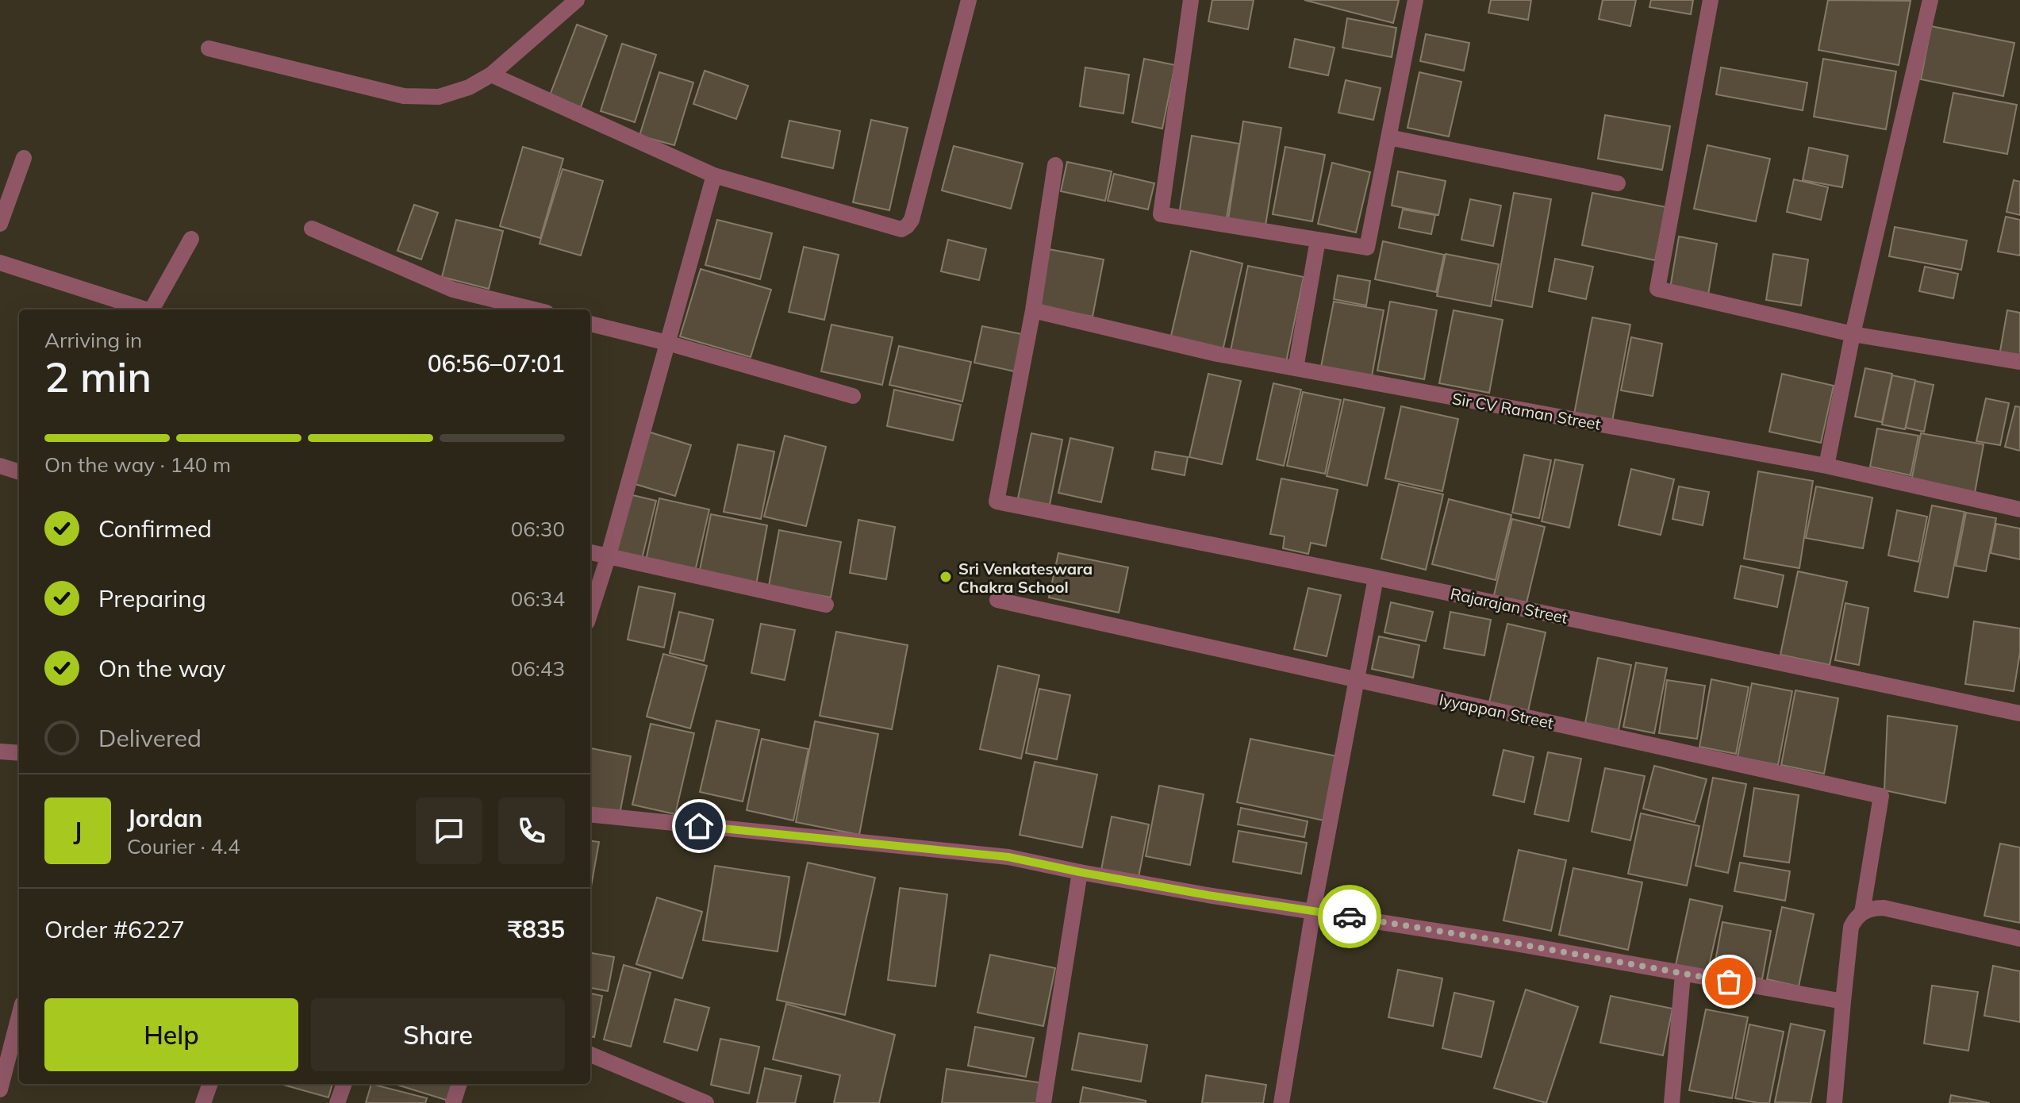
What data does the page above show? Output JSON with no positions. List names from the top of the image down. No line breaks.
{"streets":{"street":["Sir CV Raman Street","Rajarajan Street","Iyyappan Street"]},"crossings":[["Sir CV Raman Street","Rajarajan Street"]],"places":["Sri Venkateswara Chakra School"],"page":{"heading":["2 min","Arriving in","06:56–07:01"],"panel":["Jordan","Courier · 4.4","Order #6227","₹835"],"bar":"On the way · 140 m","list":[["Confirmed","06:30"],["Preparing","06:34"],["On the way","06:43"],"Delivered"],"round":"J","buttons":["Help","Share"]}}
